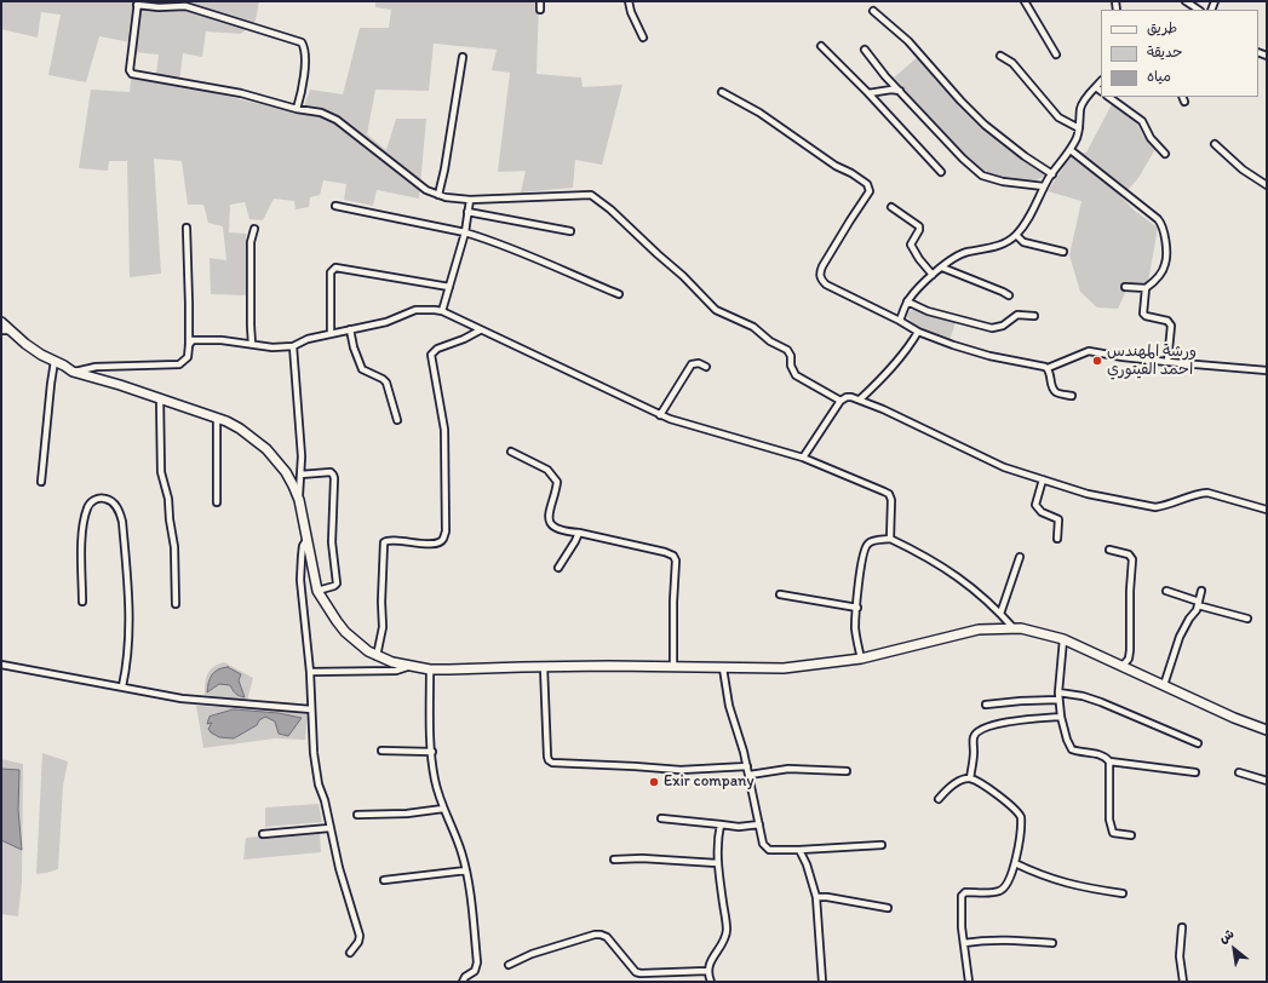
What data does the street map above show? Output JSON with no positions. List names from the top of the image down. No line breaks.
{"places":["ورشة المهندس احمد الفيتوري","Exir company"],"legend":["طريق","حديقة","مياه"],"north":"top left"}
